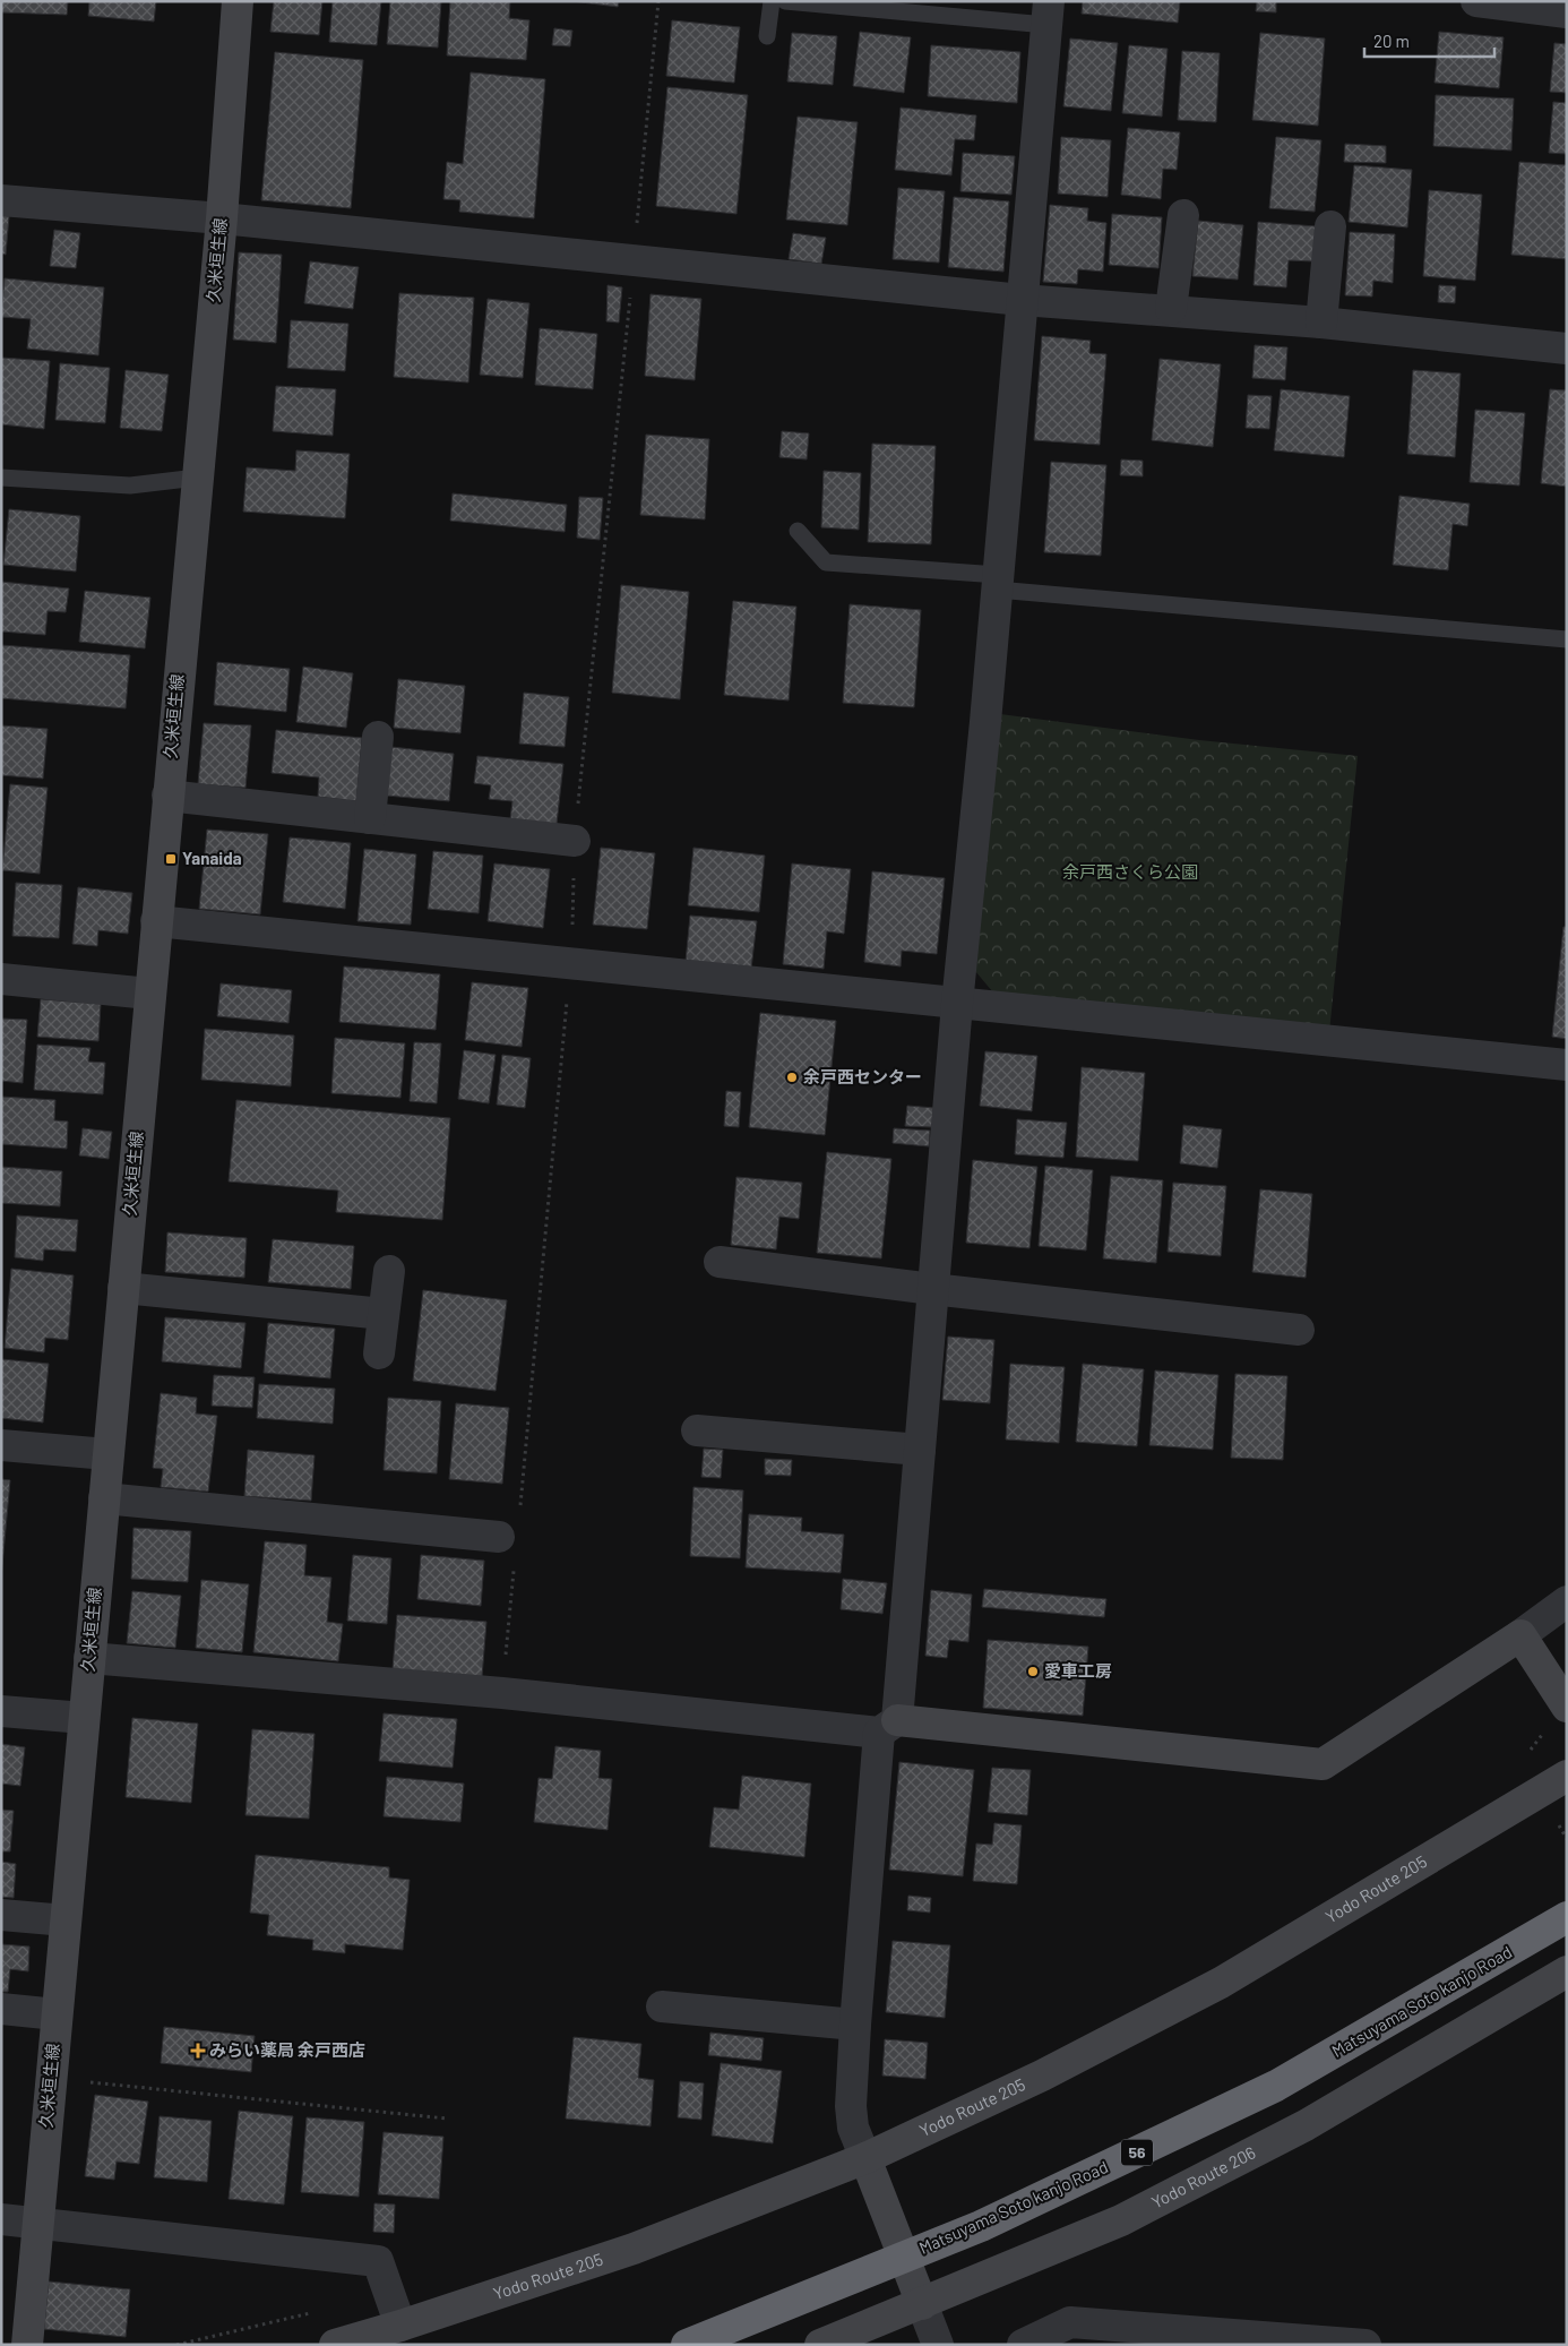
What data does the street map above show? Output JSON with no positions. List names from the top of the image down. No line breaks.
{"streets":{"highway":["Matsuyama Soto kanjo Road","56"],"street":["久米垣生線","Yodo Route 205","Yodo Route 206"]},"parks":["余戸西さくら公園"],"places":{"transit":["Yanaida"],"other":["余戸西センター","愛車工房"],"health":["みらい薬局 余戸西店"]},"scale_bar":"20 m"}
